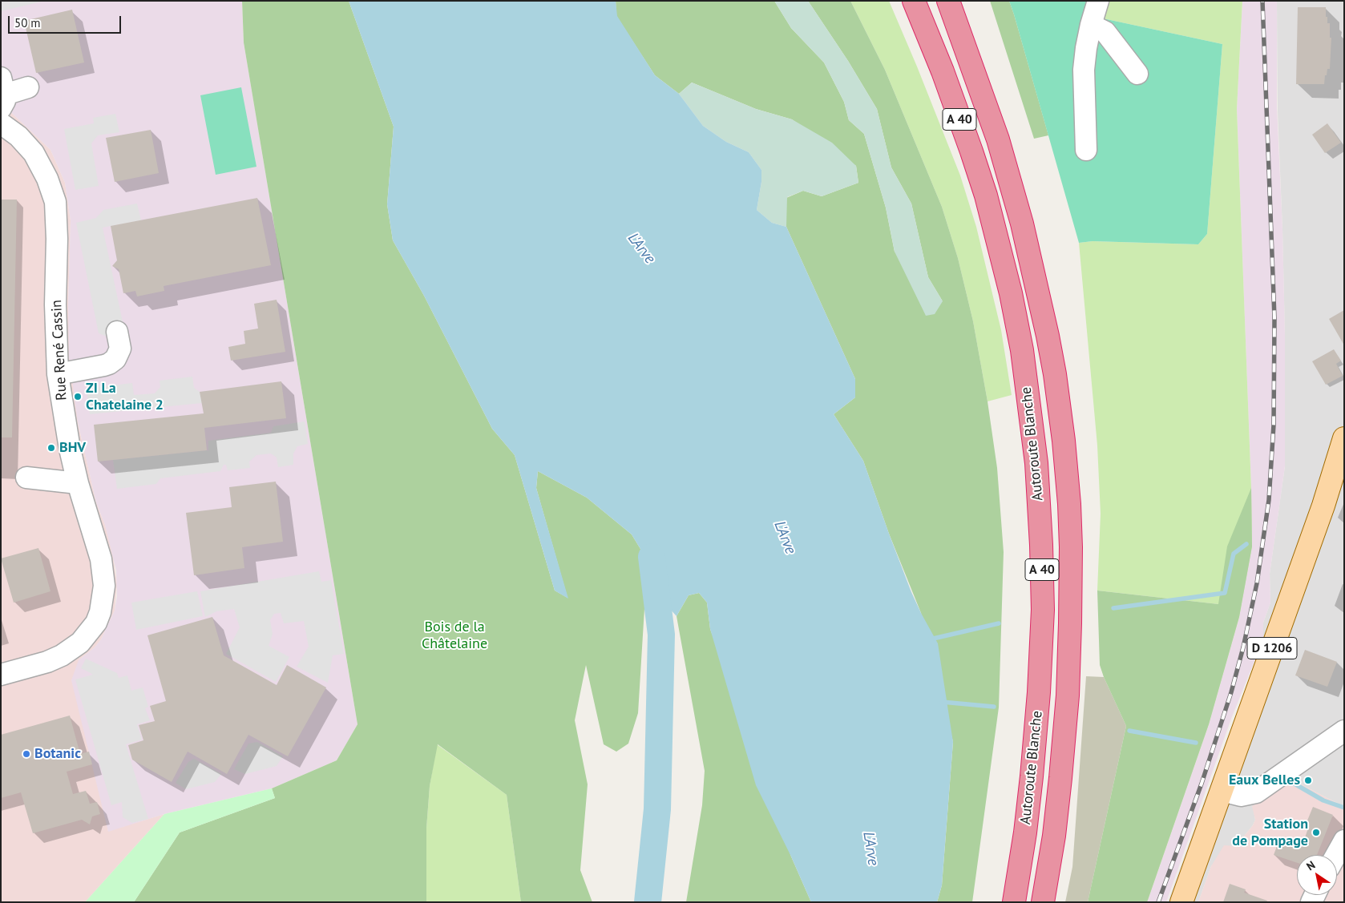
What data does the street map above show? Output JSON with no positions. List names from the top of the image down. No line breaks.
{"streets":{"highway":["A 40","Autoroute Blanche"],"main road":["D 1206"],"street":["Rue René Cassin"]},"water":["L'Arve"],"parks":["Bois de la Châtelaine"],"places":["ZI La Chatelaine 2","BHV","Botanic","Eaux Belles","Station de Pompage"],"scale_bar":"50 m","north":"top left"}
